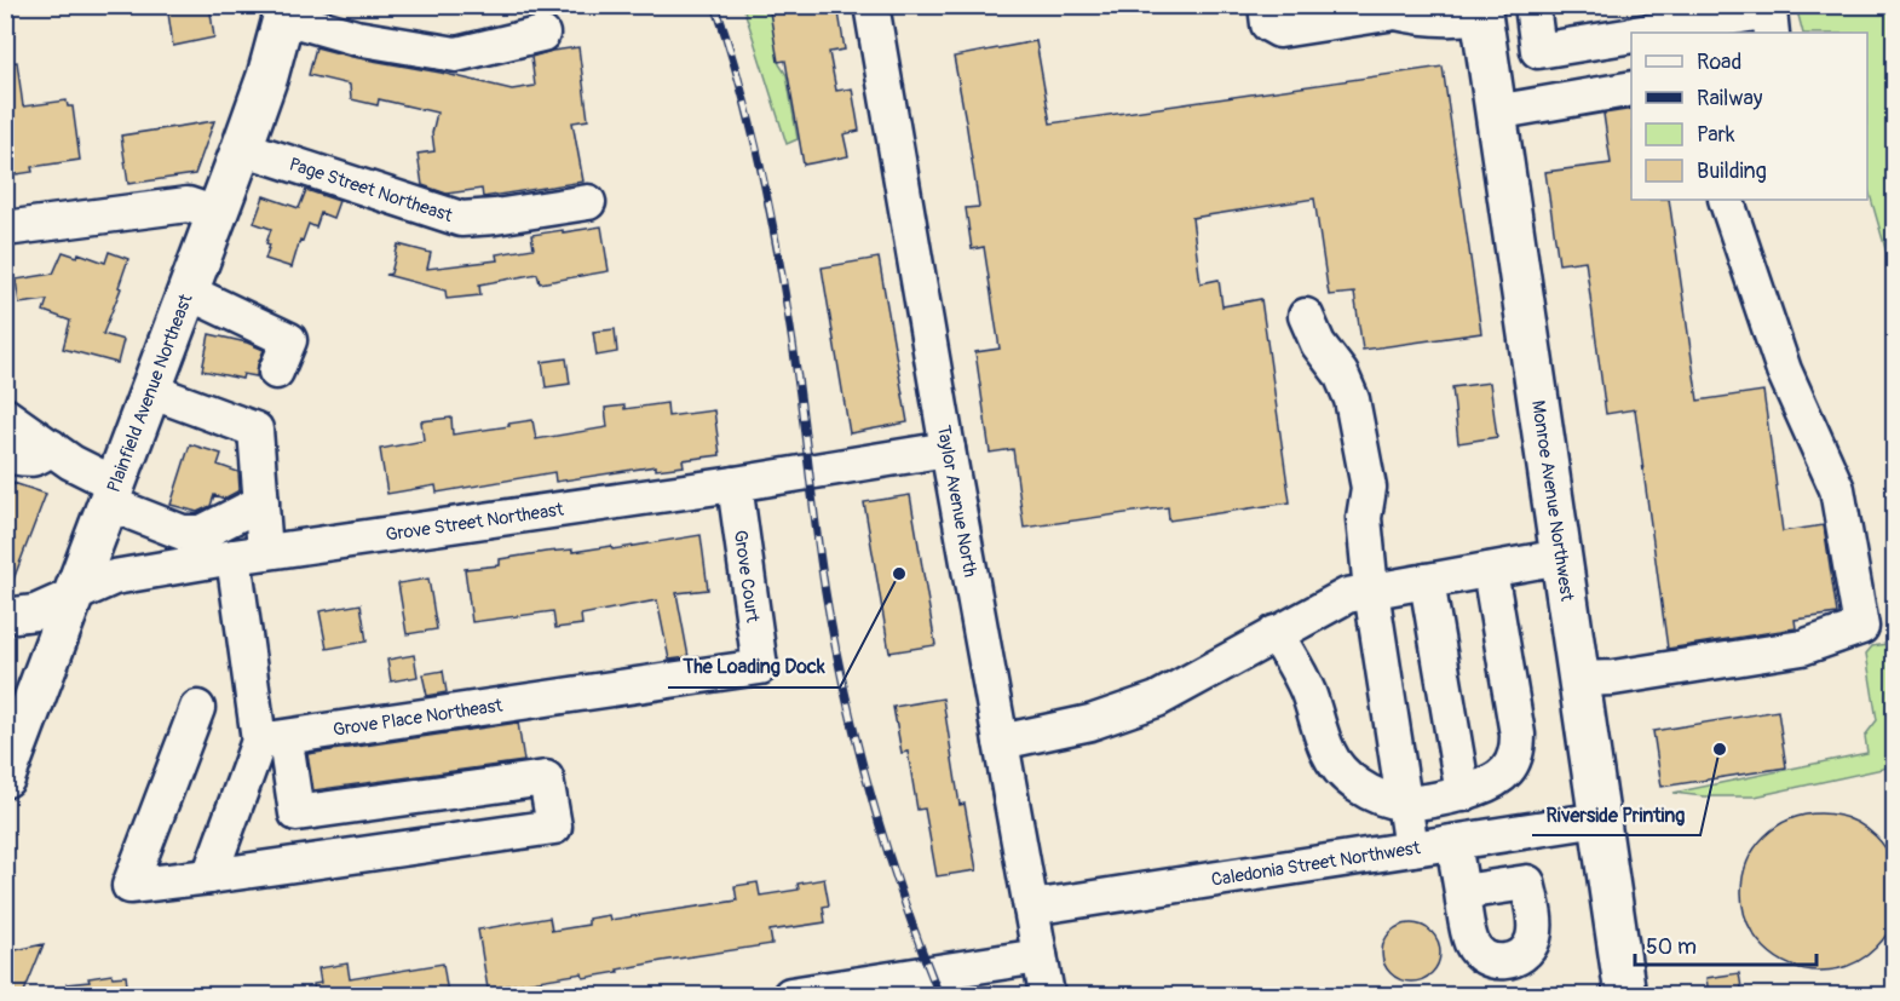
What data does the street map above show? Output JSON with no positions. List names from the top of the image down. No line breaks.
{"streets":{"main road":["Plainfield Avenue Northeast","Monroe Avenue Northwest"],"street":["Page Street Northeast","Taylor Avenue North","Grove Street Northeast","Grove Court","Grove Place Northeast","Caledonia Street Northwest"]},"crossings":[["Page Street Northeast","Plainfield Avenue Northeast"],["Plainfield Avenue Northeast","Grove Street Northeast"],["Monroe Avenue Northwest","Caledonia Street Northwest"],["Taylor Avenue North","Grove Street Northeast"],["Taylor Avenue North","Caledonia Street Northwest"],["Grove Street Northeast","Grove Court"],["Grove Court","Grove Place Northeast"]],"places":["The Loading Dock","Riverside Printing"],"legend":["Road","Railway","Park","Building"],"scale_bar":"50 m"}
